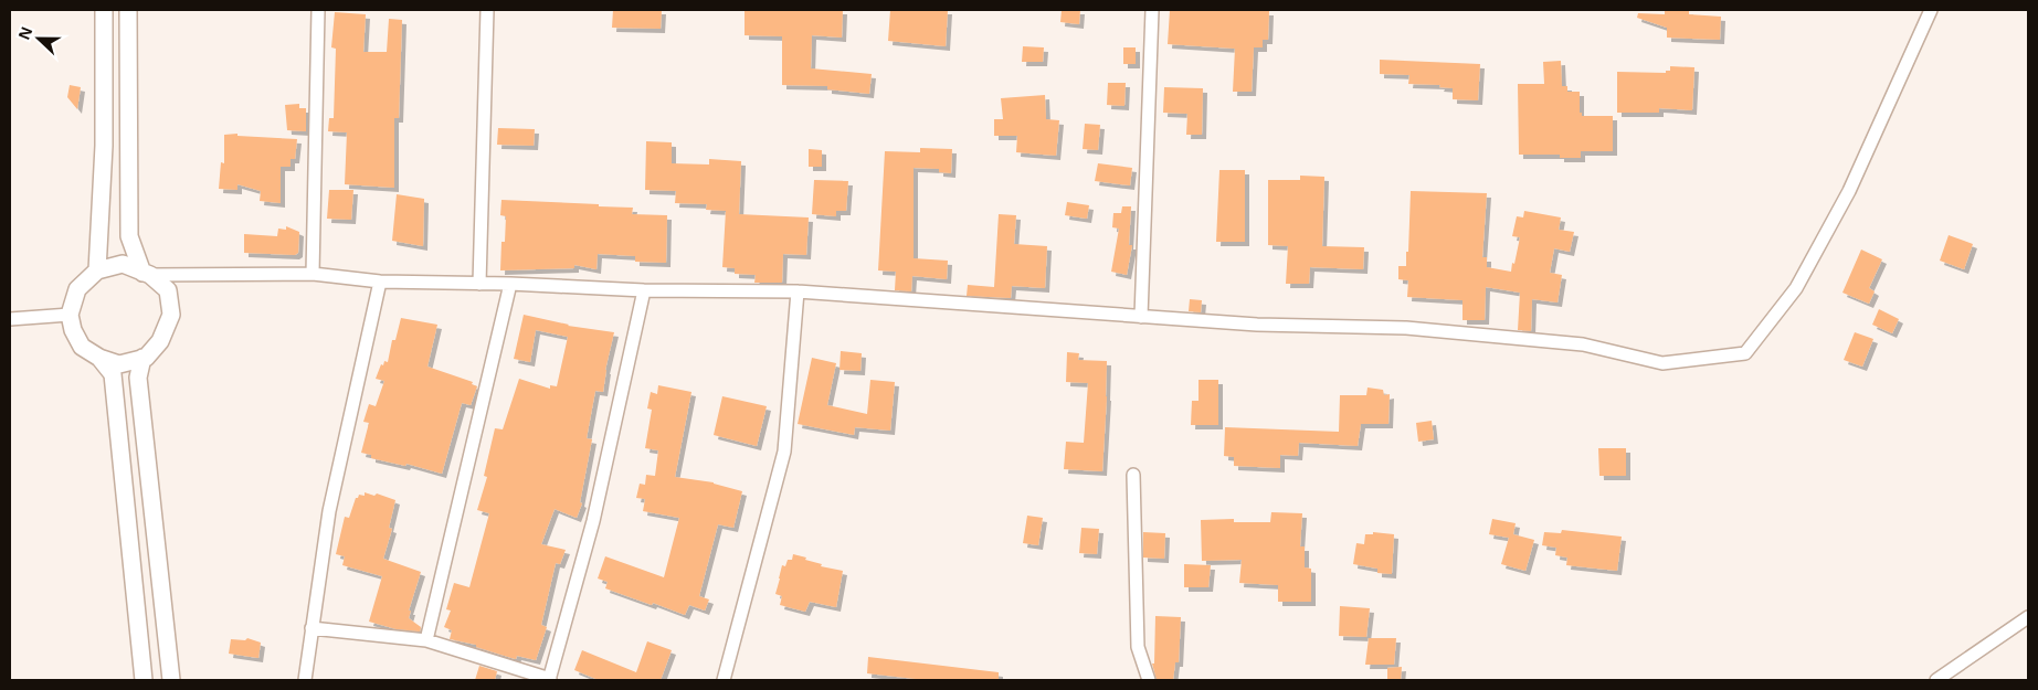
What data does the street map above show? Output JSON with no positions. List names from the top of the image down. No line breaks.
{"north":"left"}
